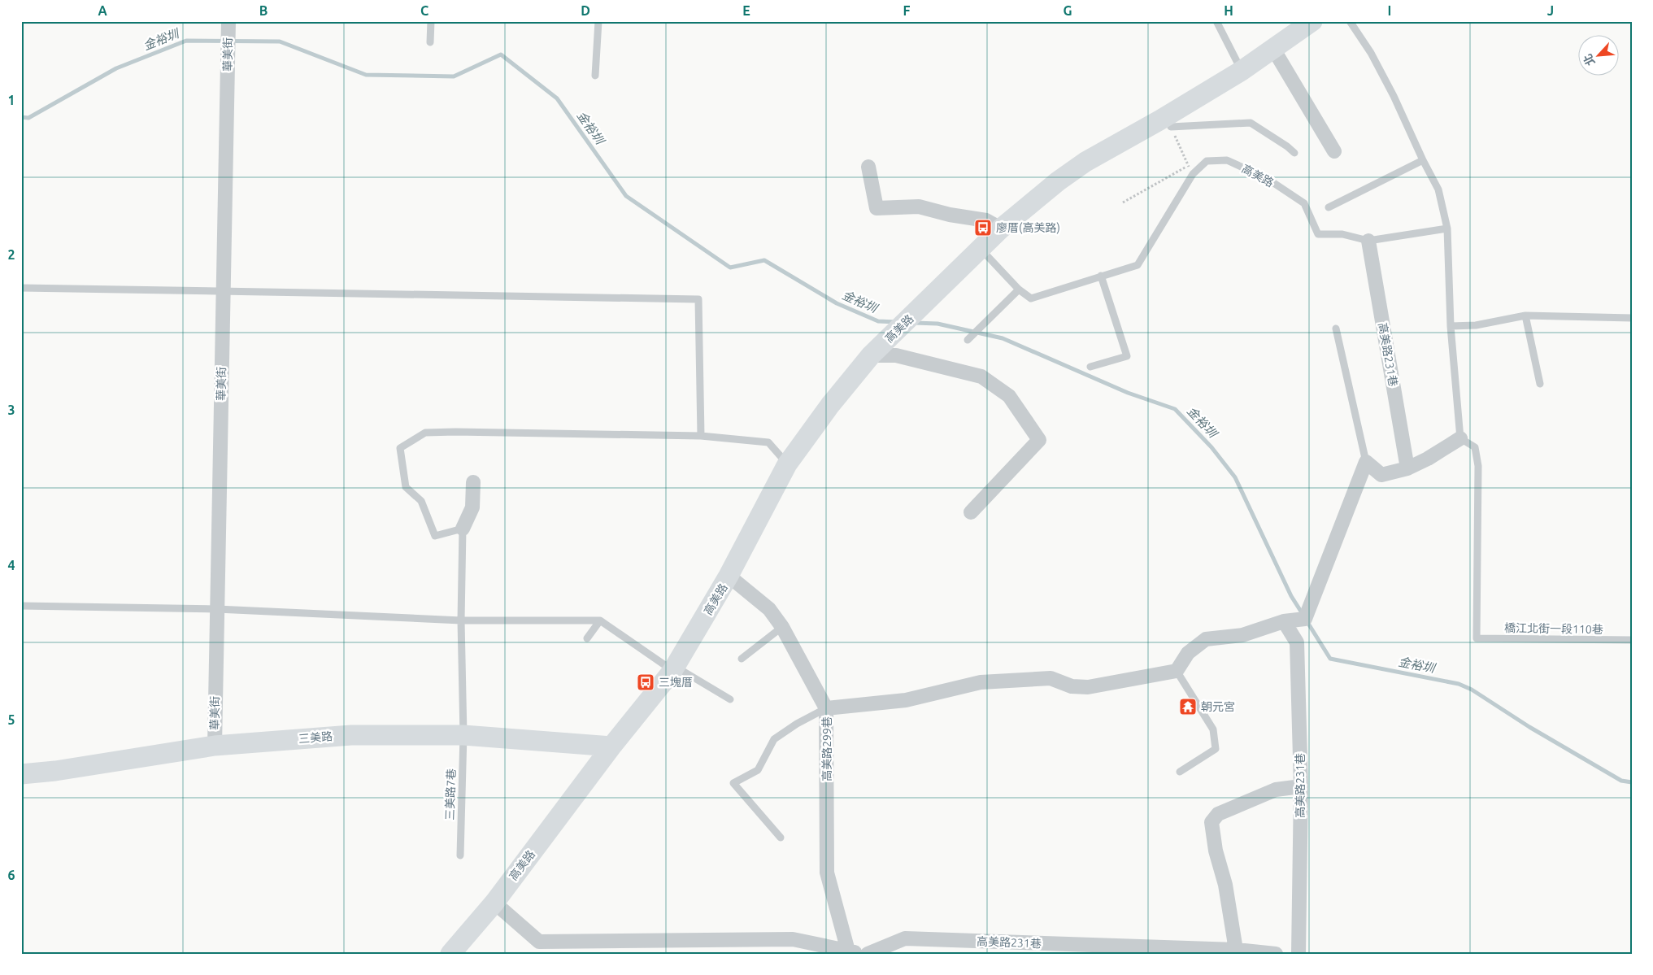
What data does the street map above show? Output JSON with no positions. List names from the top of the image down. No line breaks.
{"streets":{"street":["華美街","高美路","高美路231巷","三美路","高美路299巷"],"lane":["橋江北街一段110巷","三美路7巷"]},"crossings":[["華美街","三美路"],["高美路","高美路231巷"],["高美路","三美路"],["高美路","高美路299巷"],["三美路","三美路7巷"]],"water":["金裕圳"],"places":{"bus stop":["廖厝(高美路)","三塊厝"],"temple":["朝元宮"]},"north":"bottom left","grid":{"columns":["A","B","C","D","E","F","G","H","I","J"],"rows":["1","2","3","4","5","6"]}}
